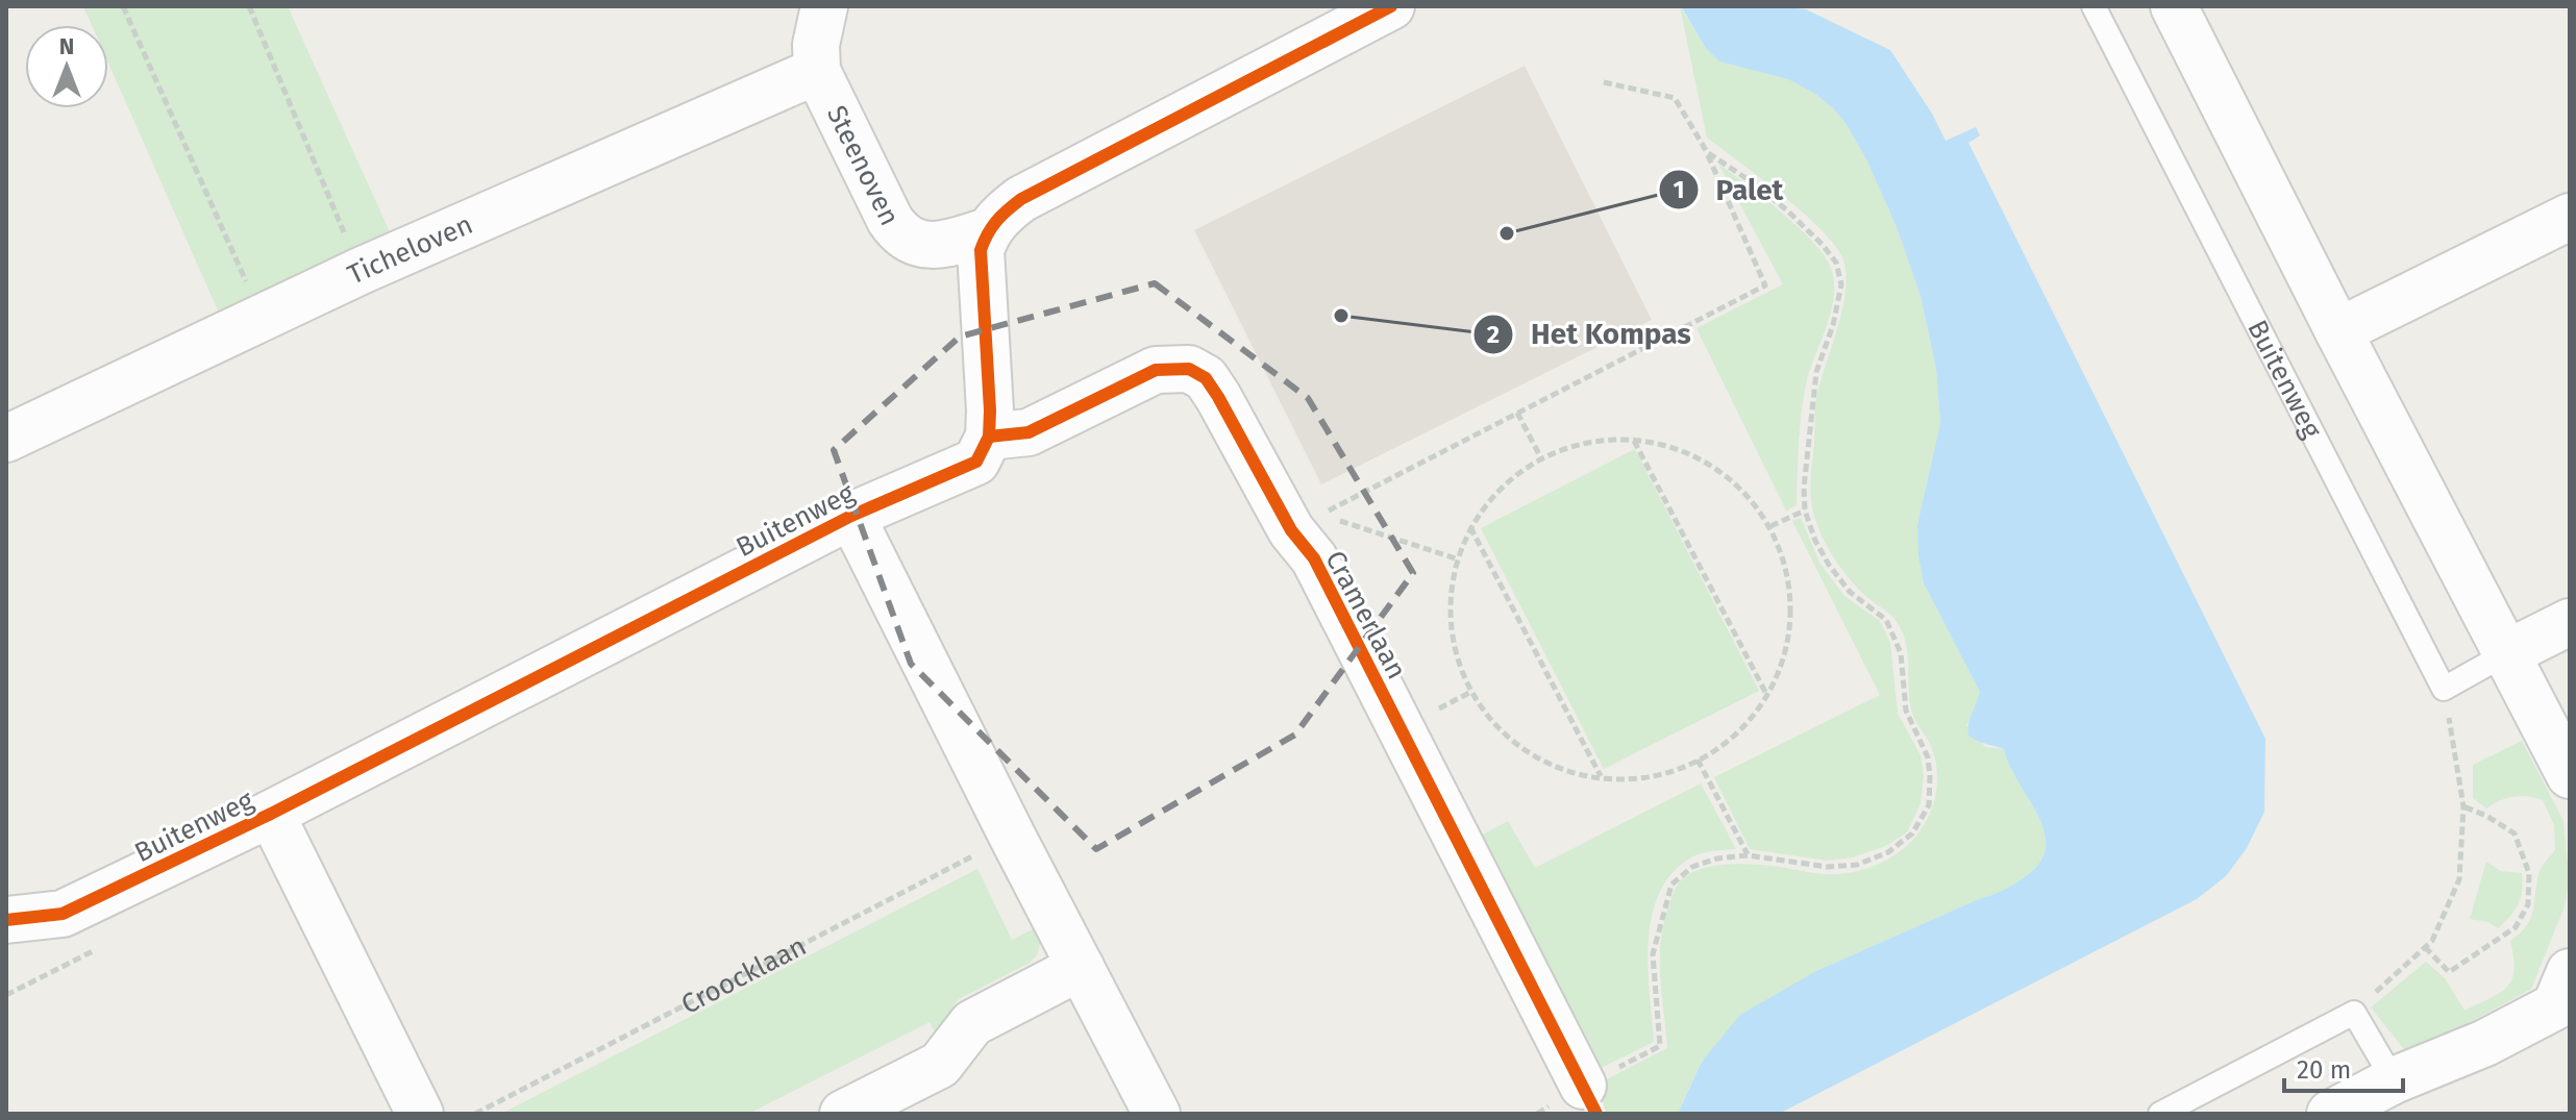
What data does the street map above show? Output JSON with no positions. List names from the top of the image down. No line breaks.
{"streets":{"street":["Steenoven","Ticheloven","Buitenweg","Cramerlaan"],"path":["Croocklaan"]},"crossings":[["Steenoven","Ticheloven"],["Buitenweg","Cramerlaan"]],"places":["Palet","Het Kompas"],"scale_bar":"20 m","north":"top"}
